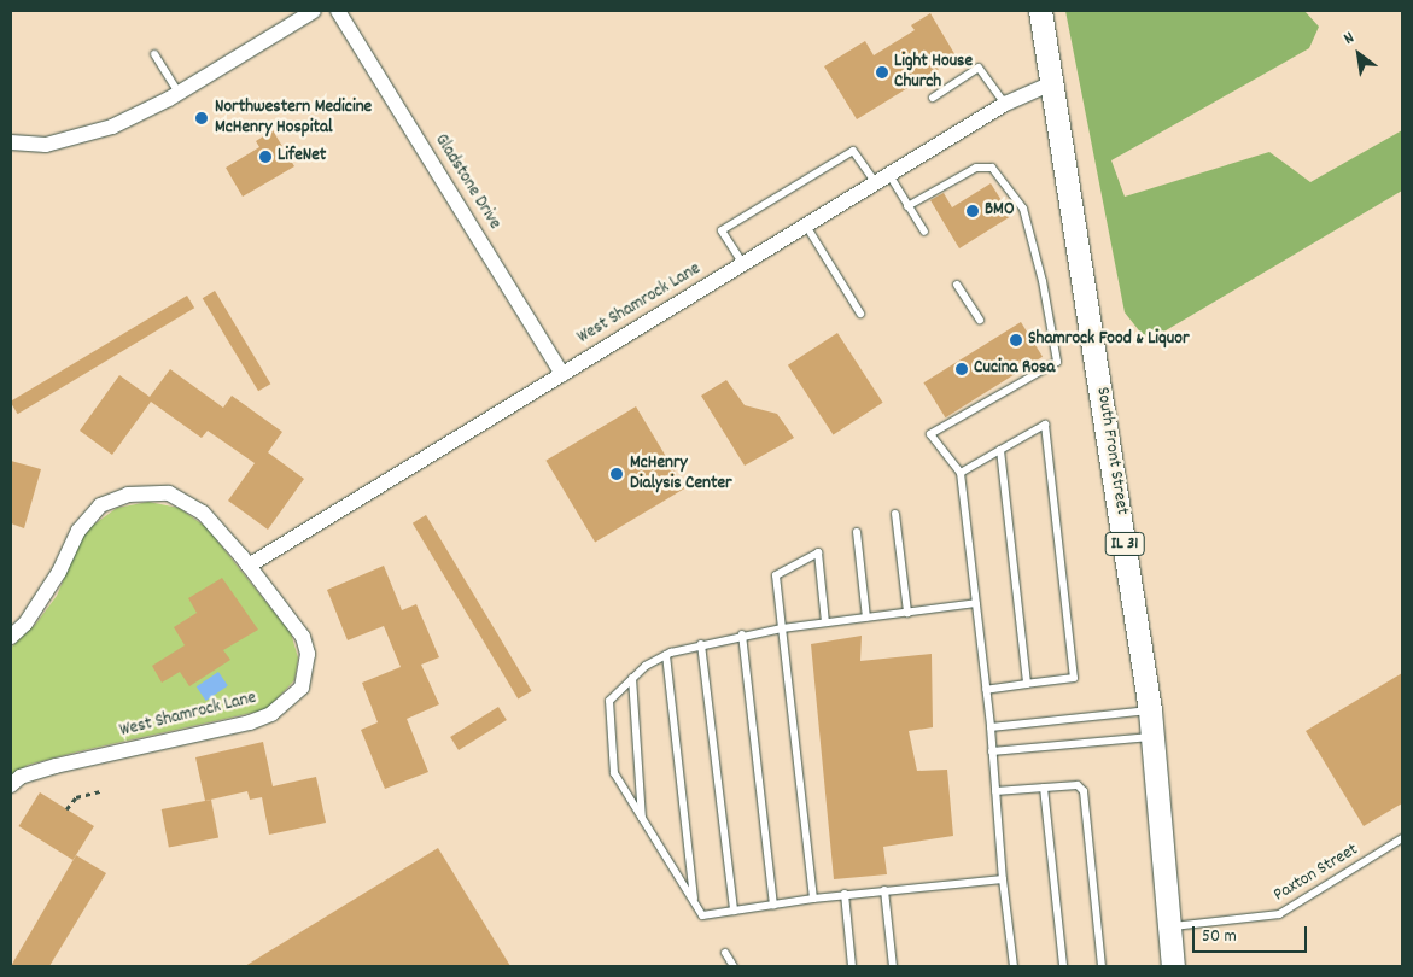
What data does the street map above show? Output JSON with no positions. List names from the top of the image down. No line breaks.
{"streets":{"main road":["South Front Street","IL 31"],"street":["Gladstone Drive","West Shamrock Lane"],"lane":["Paxton Street"]},"crossings":[["Gladstone Drive","West Shamrock Lane"],["West Shamrock Lane","South Front Street"],["South Front Street","Paxton Street"]],"places":["Light House Church","Northwestern Medicine McHenry Hospital","LifeNet","BMO","Shamrock Food & Liquor","Cucina Rosa","McHenry Dialysis Center"],"scale_bar":"50 m","north":"top left"}
